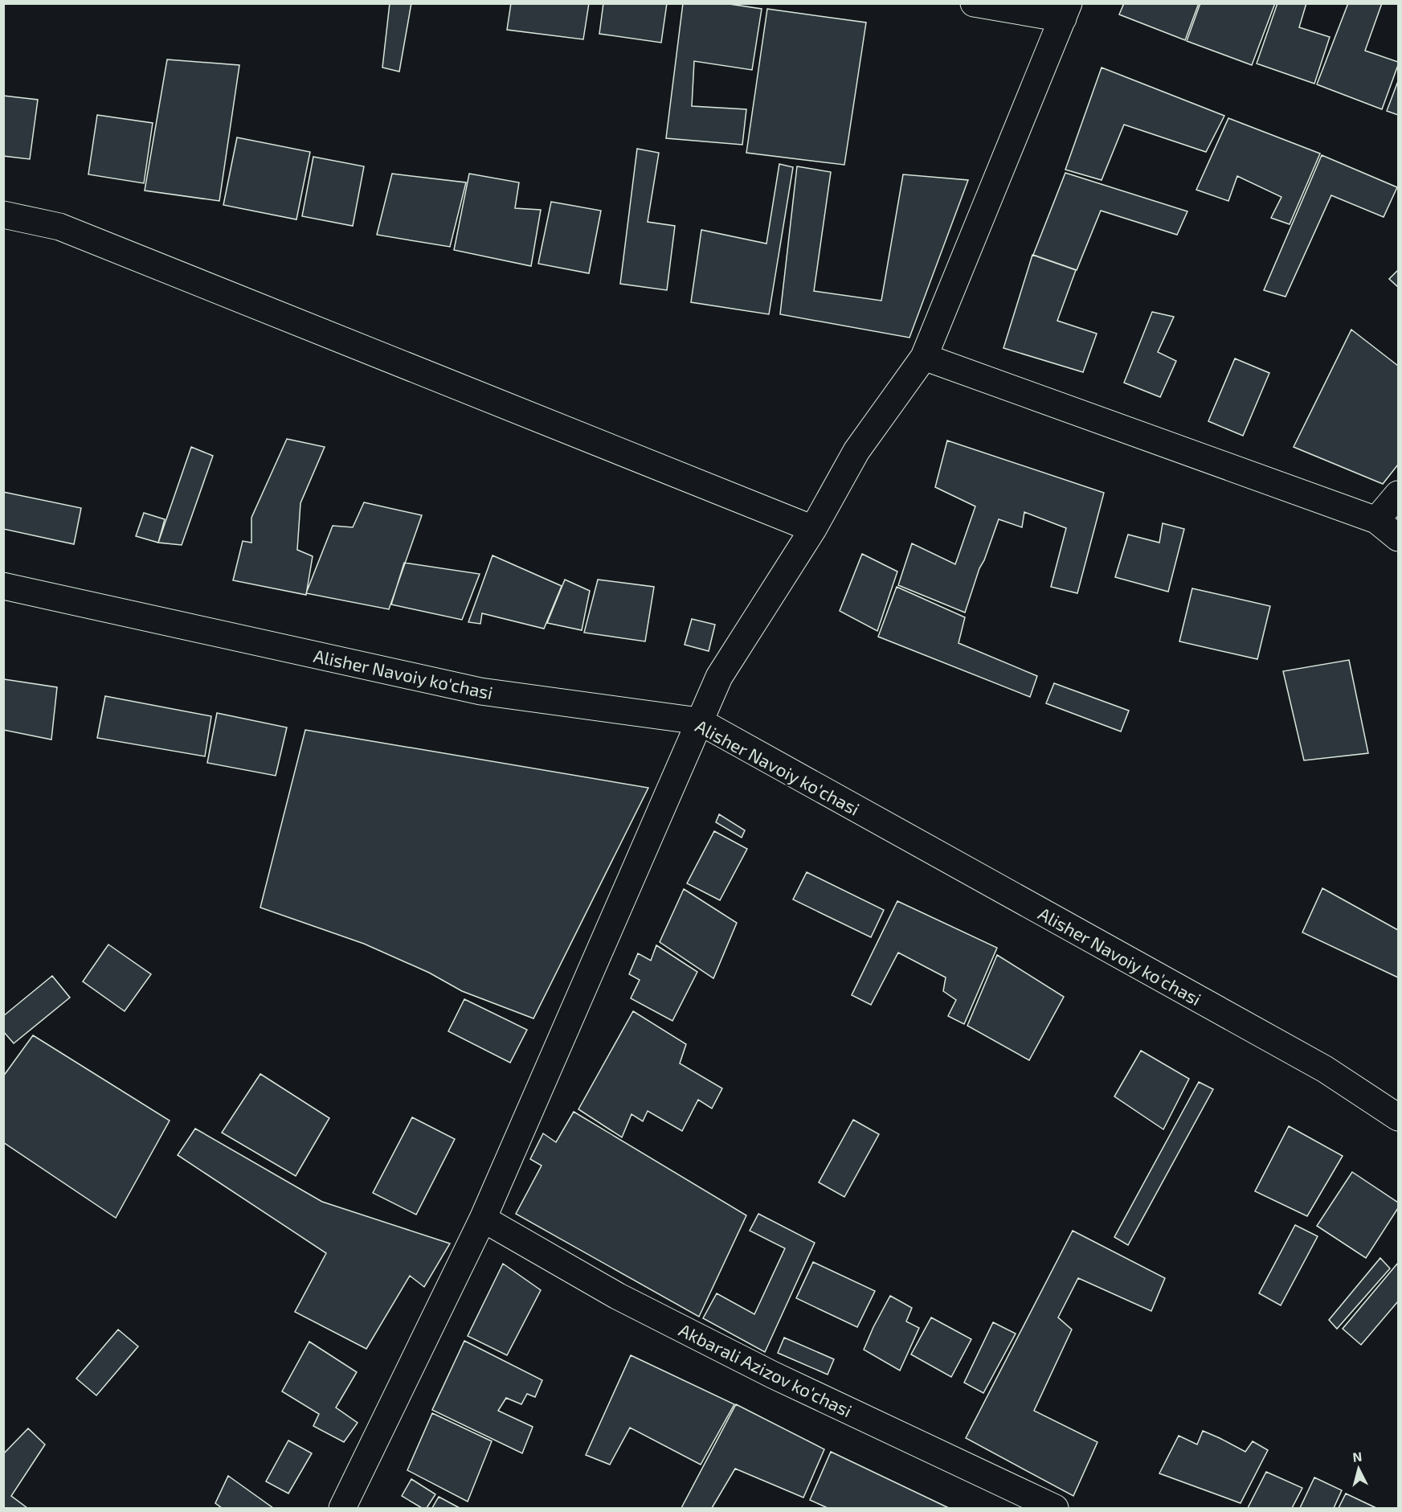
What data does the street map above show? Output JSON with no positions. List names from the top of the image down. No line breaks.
{"streets":{"street":["Alisher Navoiy ko'chasi","Akbarali Azizov ko'chasi"]},"north":"top"}
